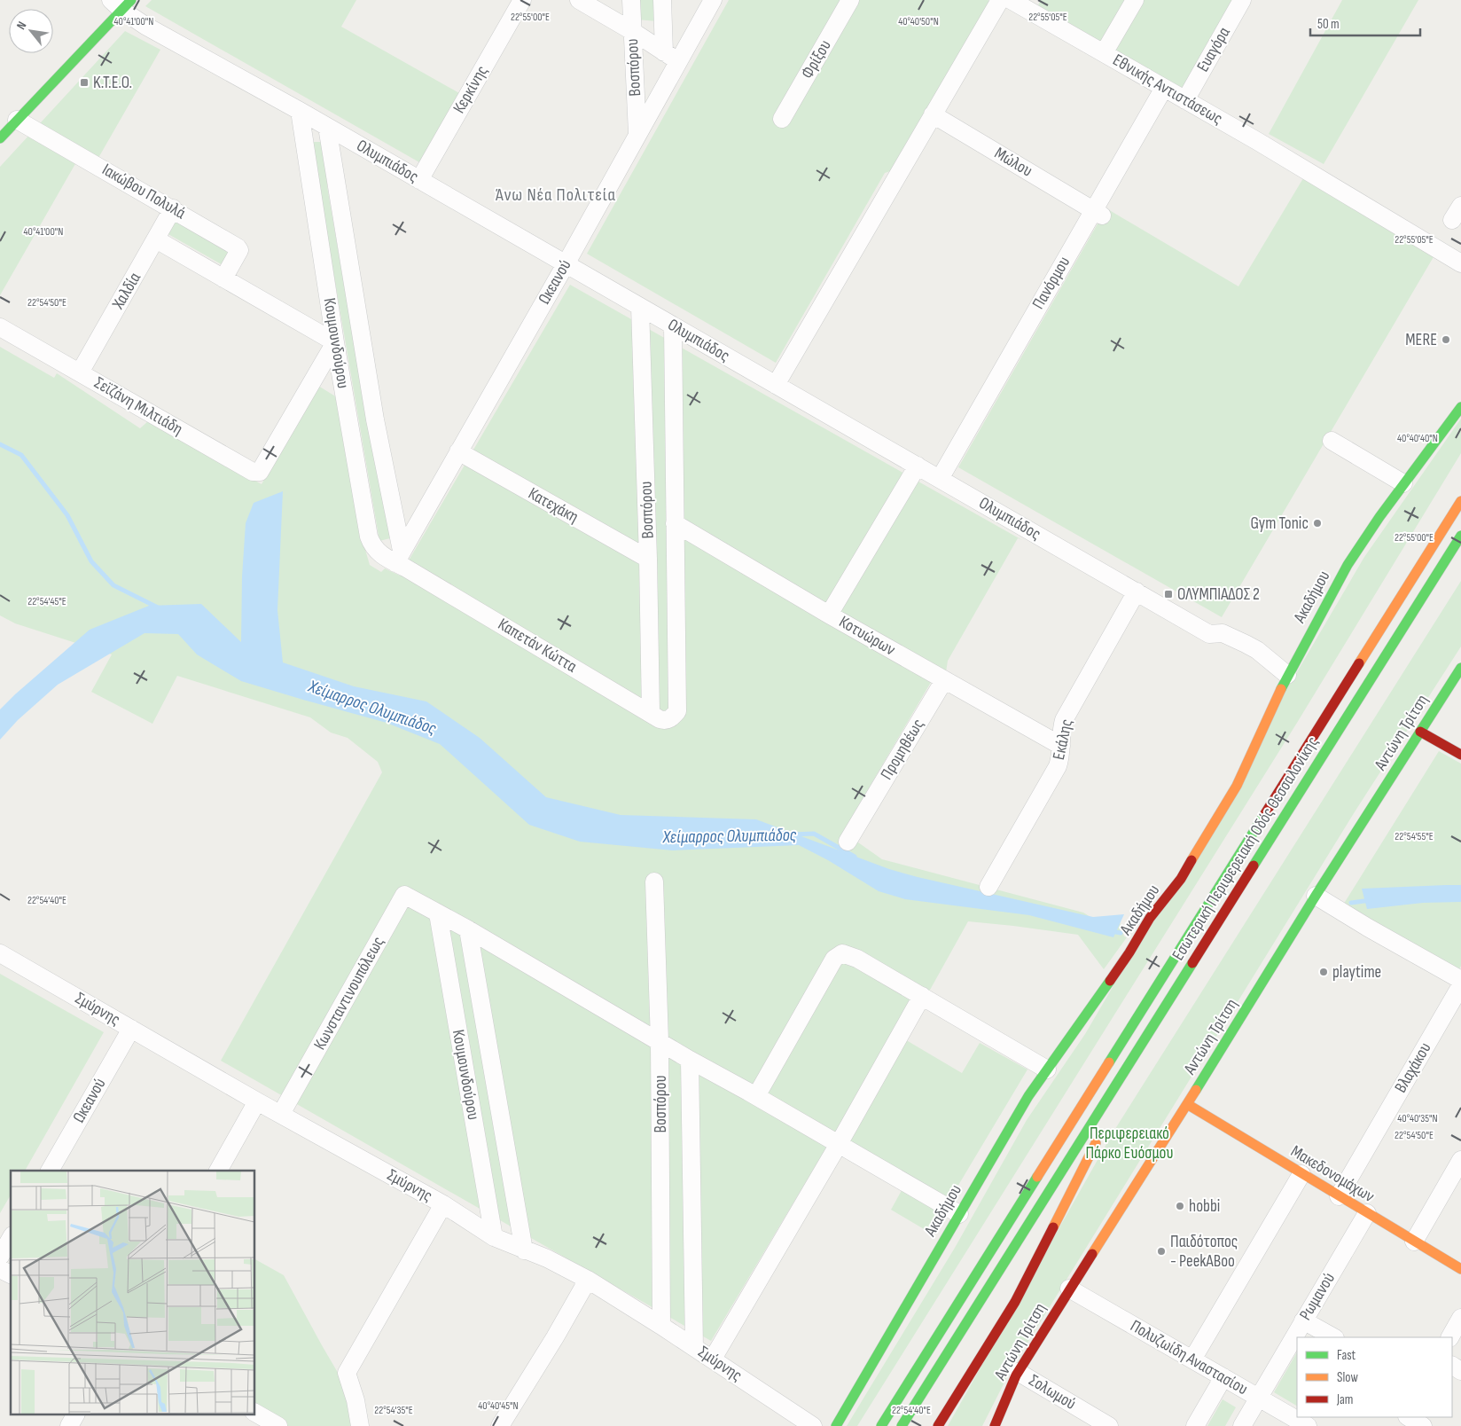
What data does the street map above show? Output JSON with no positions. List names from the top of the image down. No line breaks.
{"streets":{"main road":["Ακαδήμου","Αντώνη Τρίτση","Εσωτερική Περιφερειακή Οδός Θεσσαλονίκης","Μακεδονομάχων"],"street":["Ευαγόρα","Φρίξου","Βοσπόρου","Κερκίνης","Εθνικής Αντιστάσεως","Ολυμπιάδος","Μώλου","Ιακώβου Πολυλά","Ωκεανού","Πανόρμου","Χαλδία","Κουμουνδούρου","Σεϊζάνη Μιλτιάδη","Κατεχάκη","Κοτυώρων","Καπετάν Κώττα","Εκάλης","Προμηθέως","Κωνσταντινουπόλεως","Σμύρνης","Βλαχάκου","Ρωμανού","Πολυζωίδη Αναστασίου","Σολωμού"]},"crossings":[["Ευαγόρα","Εθνικής Αντιστάσεως"],["Βοσπόρου","Ολυμπιάδος"],["Βοσπόρου","Ωκεανού"],["Βοσπόρου","Κατεχάκη"],["Βοσπόρου","Κοτυώρων"],["Βοσπόρου","Καπετάν Κώττα"],["Βοσπόρου","Σμύρνης"],["Κερκίνης","Ολυμπιάδος"],["Εθνικής Αντιστάσεως","Πανόρμου"],["Ολυμπιάδος","Ωκεανού"],["Ολυμπιάδος","Πανόρμου"],["Ολυμπιάδος","Κουμουνδούρου"],["Ολυμπιάδος","Ακαδήμου"],["Ολυμπιάδος","Εκάλης"],["Μώλου","Πανόρμου"],["Ιακώβου Πολυλά","Χαλδία"],["Ωκεανού","Κουμουνδούρου"],["Ωκεανού","Κατεχάκη"],["Ωκεανού","Καπετάν Κώττα"],["Ωκεανού","Σμύρνης"],["Χαλδία","Σεϊζάνη Μιλτιάδη"],["Κουμουνδούρου","Σεϊζάνη Μιλτιάδη"],["Κουμουνδούρου","Καπετάν Κώττα"],["Κουμουνδούρου","Κωνσταντινουπόλεως"],["Κουμουνδούρου","Σμύρνης"],["Κοτυώρων","Εκάλης"],["Κοτυώρων","Προμηθέως"],["Αντώνη Τρίτση","Μακεδονομάχων"],["Αντώνη Τρίτση","Πολυζωίδη Αναστασίου"],["Αντώνη Τρίτση","Σολωμού"],["Κωνσταντινουπόλεως","Σμύρνης"],["Βλαχάκου","Μακεδονομάχων"],["Μακεδονομάχων","Ρωμανού"],["Ρωμανού","Πολυζωίδη Αναστασίου"]],"districts":["Άνω Νέα Πολιτεία"],"water":["Χείμαρρος Ολυμπιάδος"],"parks":["Περιφερειακό Πάρκο Ευόσμου"],"places":{"transit":["K.T.E.O.","ΟΛΥΜΠΙΑΔΟΣ 2"],"other":["MERE","Gym Tonic","playtime","hobbi","Παιδότοπος - PeekABoo"]},"legend":["Fast","Slow","Jam"],"scale_bar":"50 m","north":"top left","coordinates":["22°55'00\"E","22°55'05\"E","40°41'00\"N","40°40'50\"N","22°54'50\"E","40°40'40\"N","22°54'45\"E","22°54'55\"E","22°54'40\"E","40°40'35\"N","40°40'45\"N","22°54'35\"E"]}
